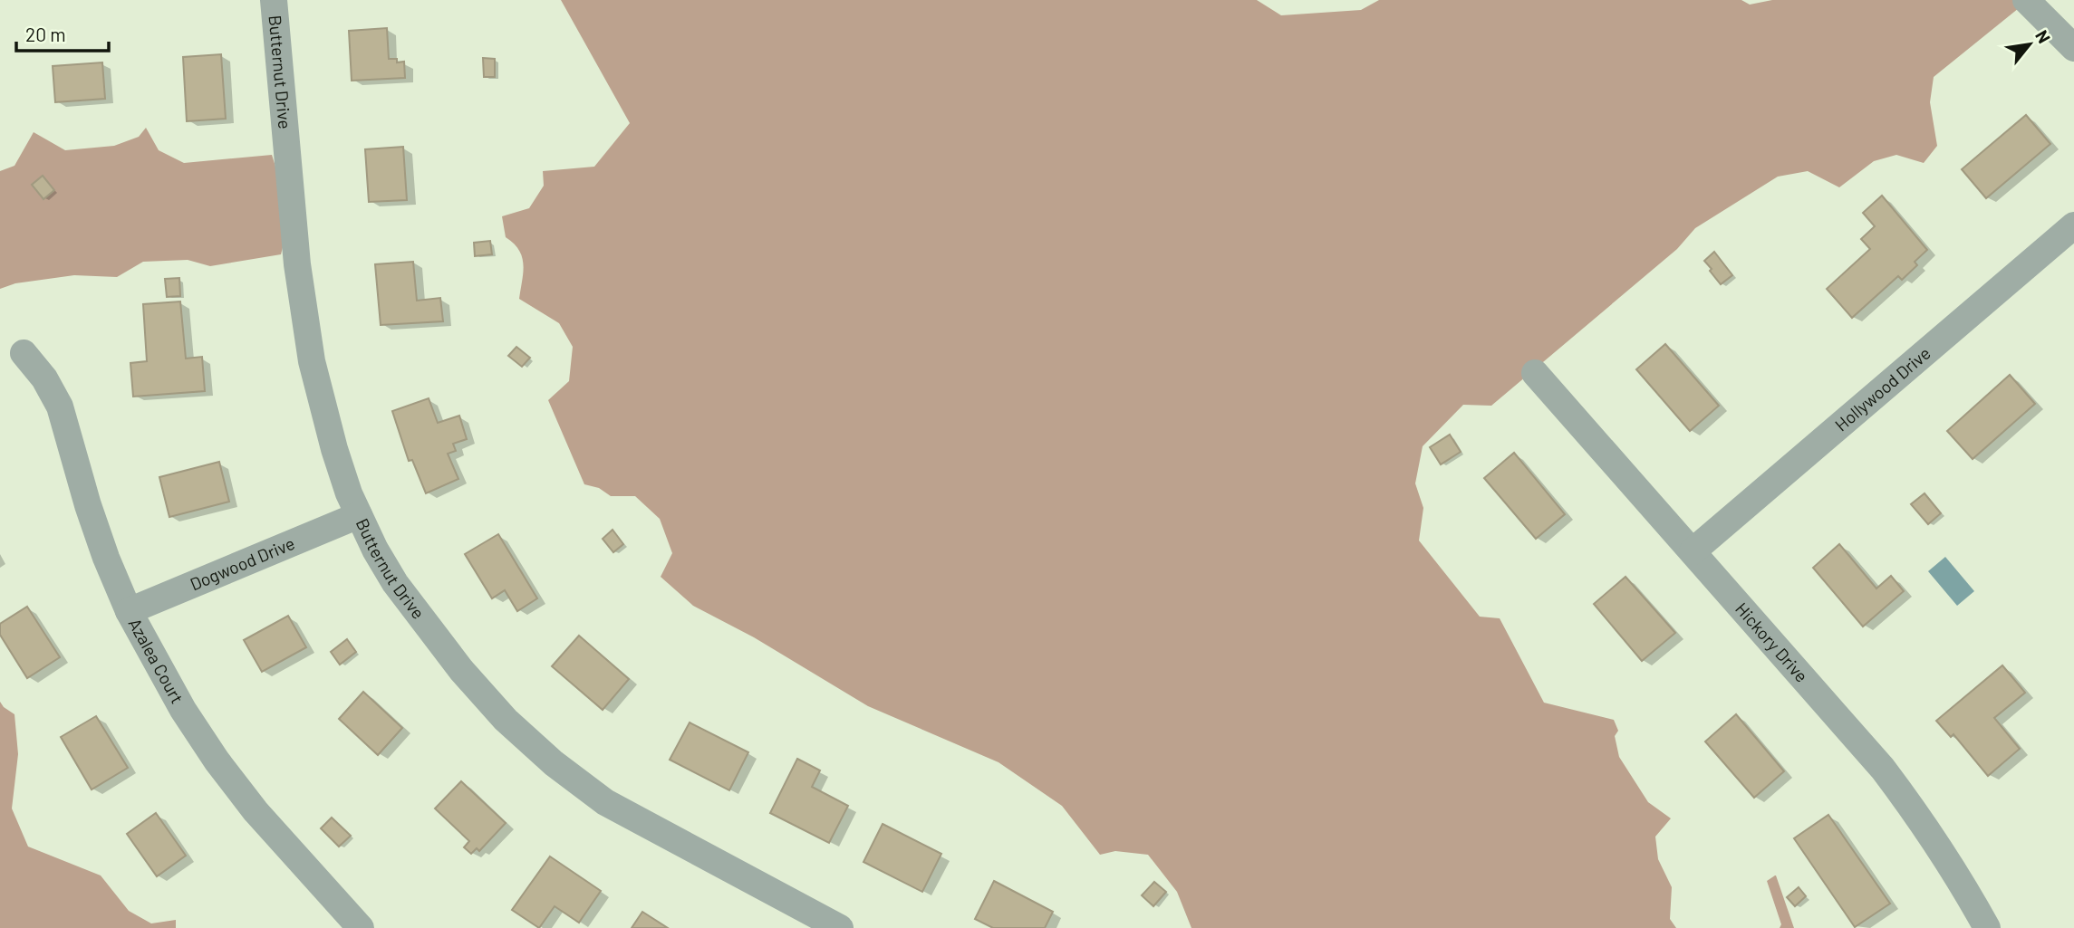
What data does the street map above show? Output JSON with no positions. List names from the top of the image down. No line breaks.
{"streets":{"street":["Butternut Drive","Hollywood Drive","Dogwood Drive","Hickory Drive","Azalea Court"]},"crossings":[["Butternut Drive","Dogwood Drive"],["Hollywood Drive","Hickory Drive"],["Dogwood Drive","Azalea Court"]],"scale_bar":"20 m","north":"top right"}
